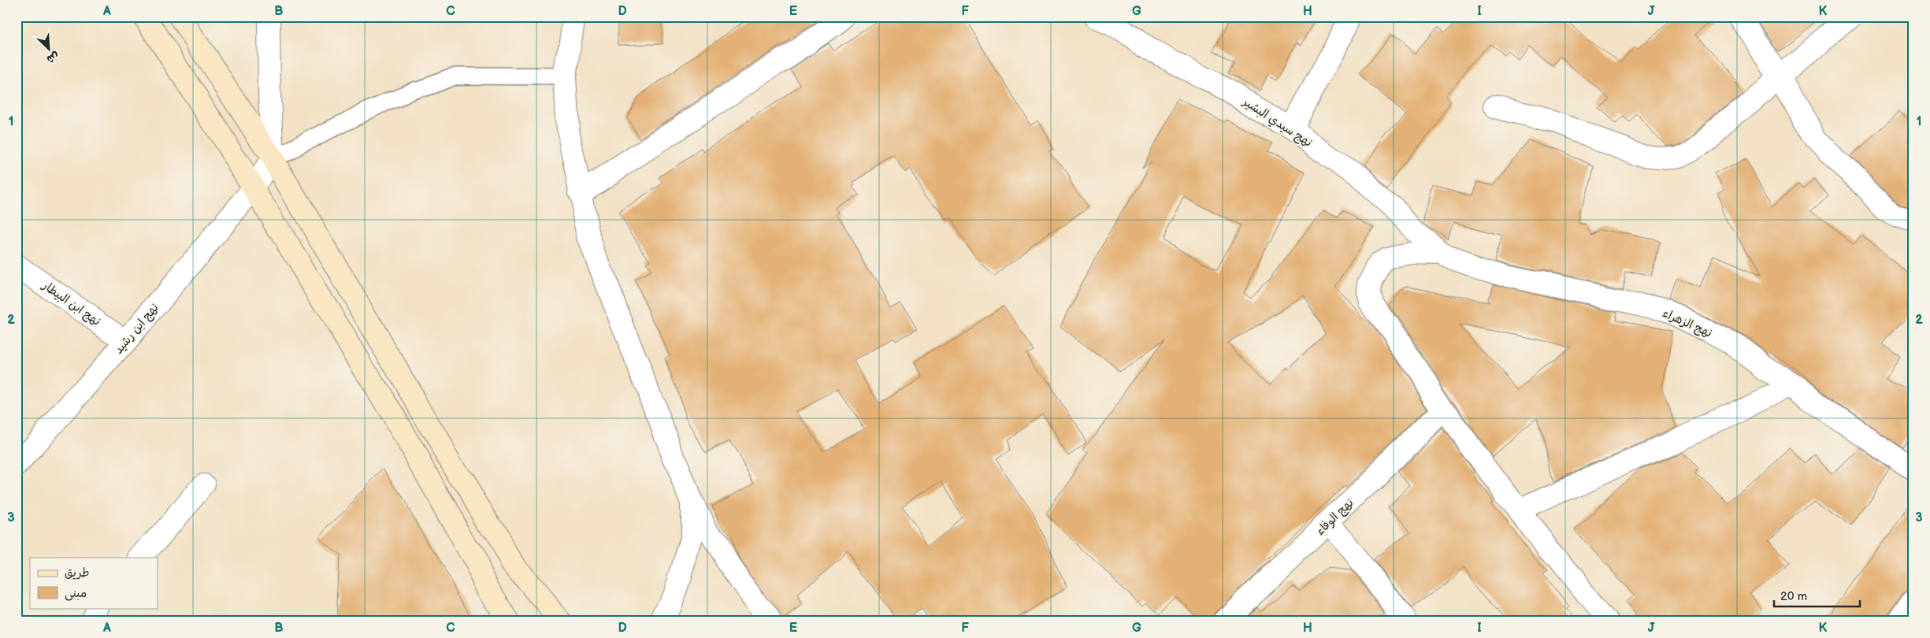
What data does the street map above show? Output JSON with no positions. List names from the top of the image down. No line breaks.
{"streets":{"street":["نهج سيدي البشير","نهج ابن البيطار","نهج الزهراء","نهج ابن رشيد","نهج الوفاء"]},"crossings":[["نهج سيدي البشير","نهج الزهراء"],["نهج ابن البيطار","نهج ابن رشيد"],["نهج الزهراء","نهج الوفاء"]],"legend":["طريق","مبنى"],"scale_bar":"20 m","north":"bottom right","grid":{"columns":["A","B","C","D","E","F","G","H","I","J","K"],"rows":["1","2","3"]}}
